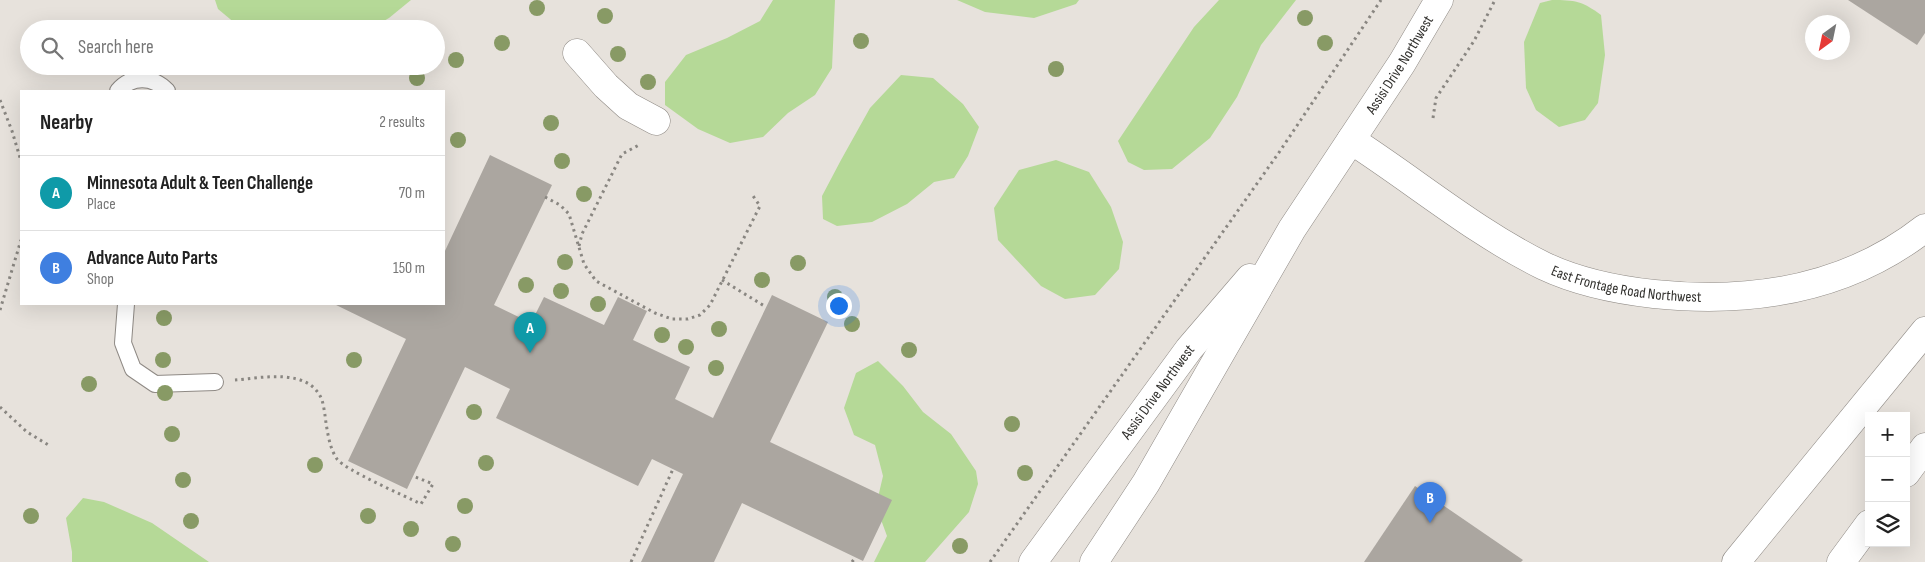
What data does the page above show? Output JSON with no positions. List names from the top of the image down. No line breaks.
{"streets":{"main road":["Assisi Drive Northwest","East Frontage Road Northwest"]},"crossings":[["Assisi Drive Northwest","East Frontage Road Northwest"]],"north":"bottom left","page":{"search":"Search here","heading":["Nearby","2 results"],"list":[{"mark":"A","name":"Minnesota Adult & Teen Challenge","note":"Place","value":"70 m"},{"mark":"B","name":"Advance Auto Parts","note":"Shop","value":"150 m"}],"pins":["A","B"],"map_buttons":["+","−"]}}
